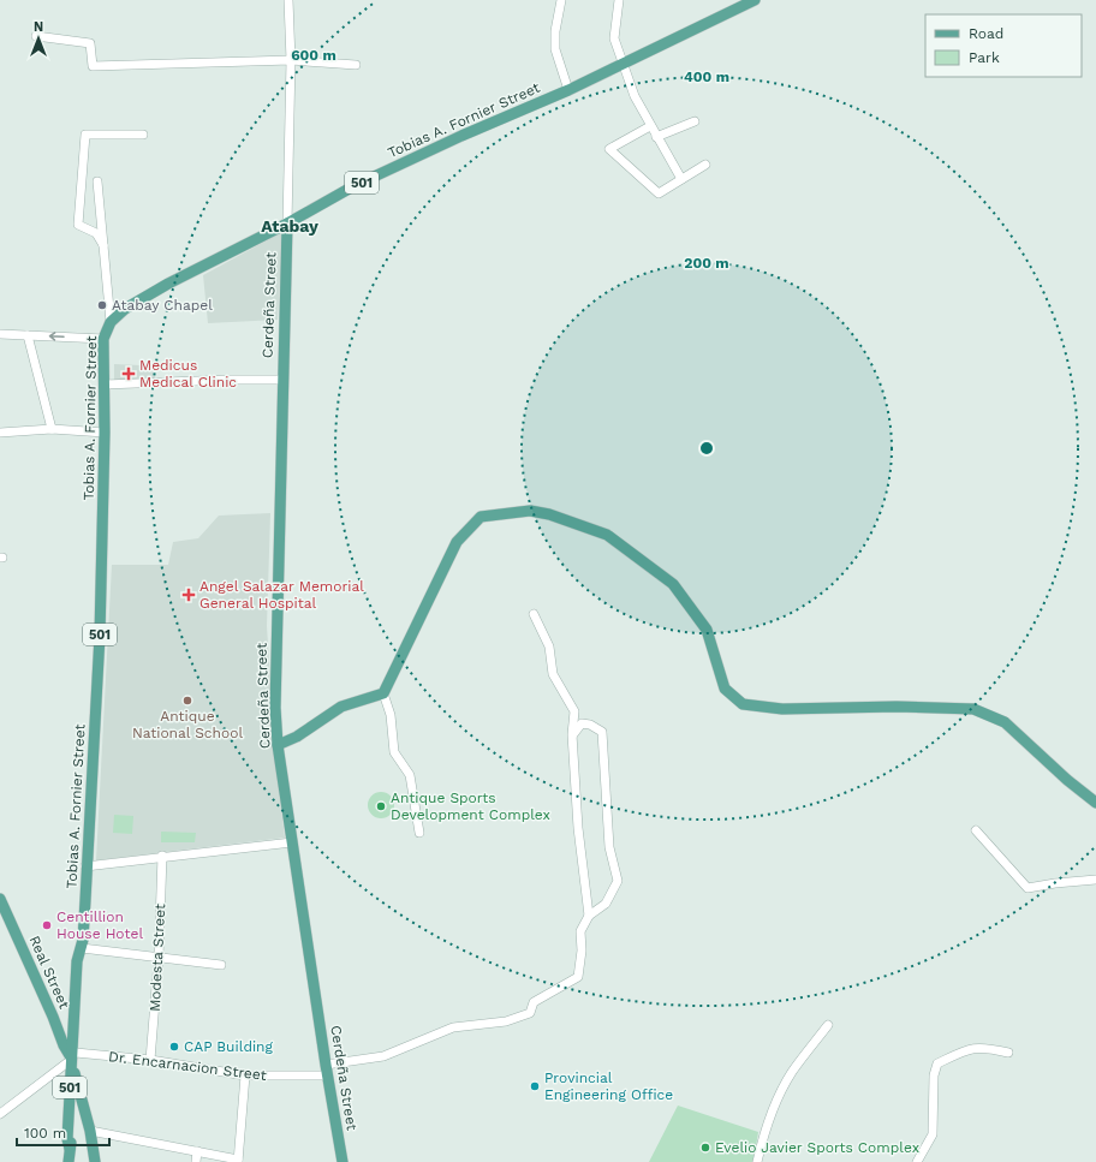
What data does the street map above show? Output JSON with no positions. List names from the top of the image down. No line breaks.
{"streets":{"main road":["Tobias A. Fornier Street","501","Cerdeña Street","Real Street"],"street":["Modesta Street","Dr. Encarnacion Street"]},"crossings":[["Tobias A. Fornier Street","501"],["Tobias A. Fornier Street","Cerdeña Street"],["Tobias A. Fornier Street","Real Street"],["Tobias A. Fornier Street","Dr. Encarnacion Street"],["Cerdeña Street","Dr. Encarnacion Street"],["Modesta Street","Dr. Encarnacion Street"],["Real Street","Dr. Encarnacion Street"]],"districts":["Atabay"],"places":{"other":["Atabay Chapel","Antique National School","Antique Sports Development Complex","Centillion House Hotel","CAP Building","Provincial Engineering Office","Evelio Javier Sports Complex"],"health":["Medicus Medical Clinic","Angel Salazar Memorial General Hospital"]},"legend":["Road","Park"],"scale_bar":"100 m","north":"top","rings":["600 m","400 m","200 m"]}
